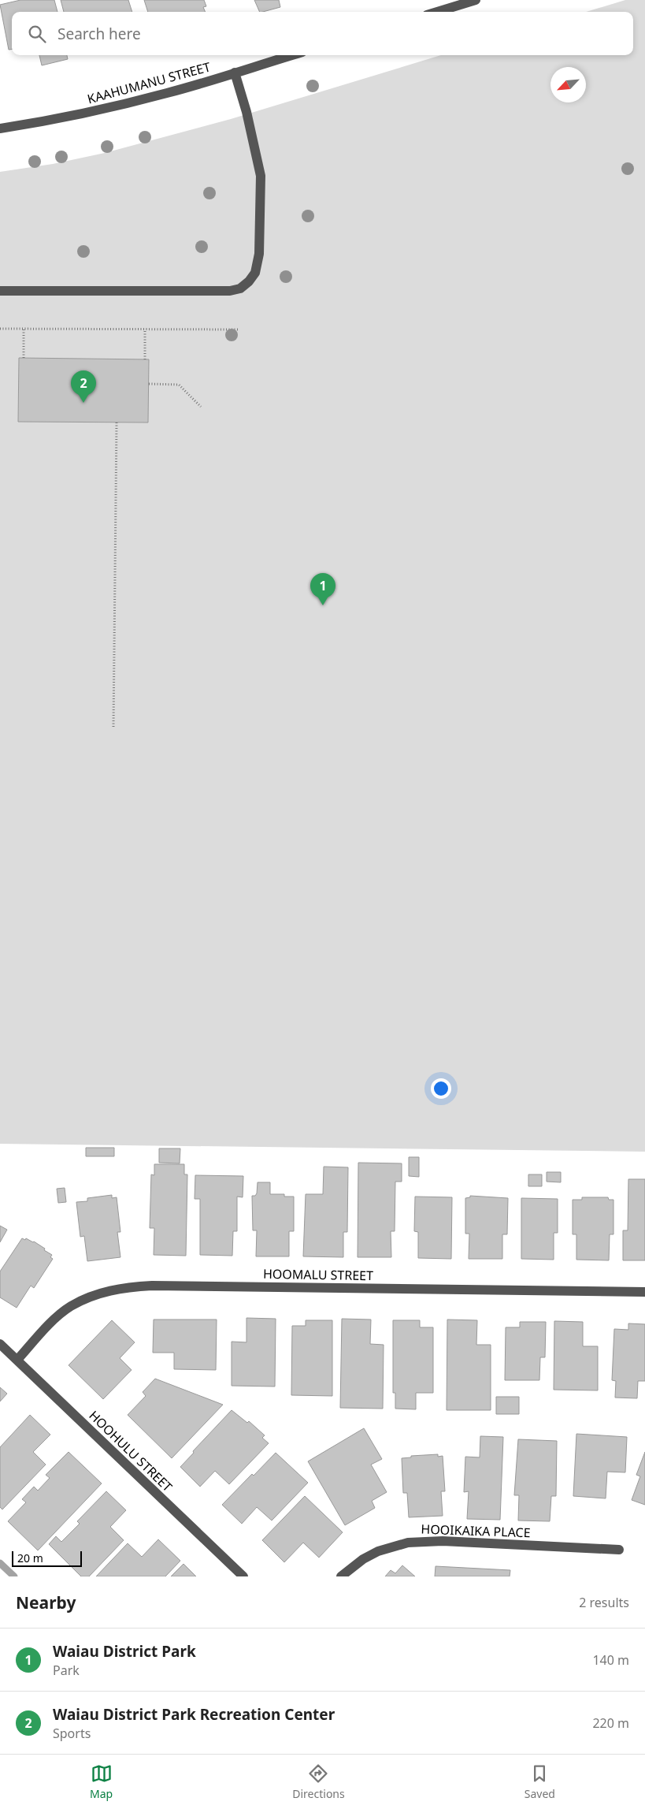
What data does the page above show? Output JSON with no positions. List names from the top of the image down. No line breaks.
{"streets":{"street":["KAAHUMANU STREET","HOOMALU STREET","HOOHULU STREET","HOOIKAIKA PLACE"]},"crossings":[["HOOMALU STREET","HOOHULU STREET"]],"scale_bar":"20 m","north":"bottom left","page":{"search":"Search here","pins":["2","1"],"scale":"20 m","heading":["Nearby","2 results"],"list":[{"mark":"1","name":"Waiau District Park","note":"Park","value":"140 m"},{"mark":"2","name":"Waiau District Park Recreation Center","note":"Sports","value":"220 m"}],"nav":["Map","Directions","Saved"]}}
